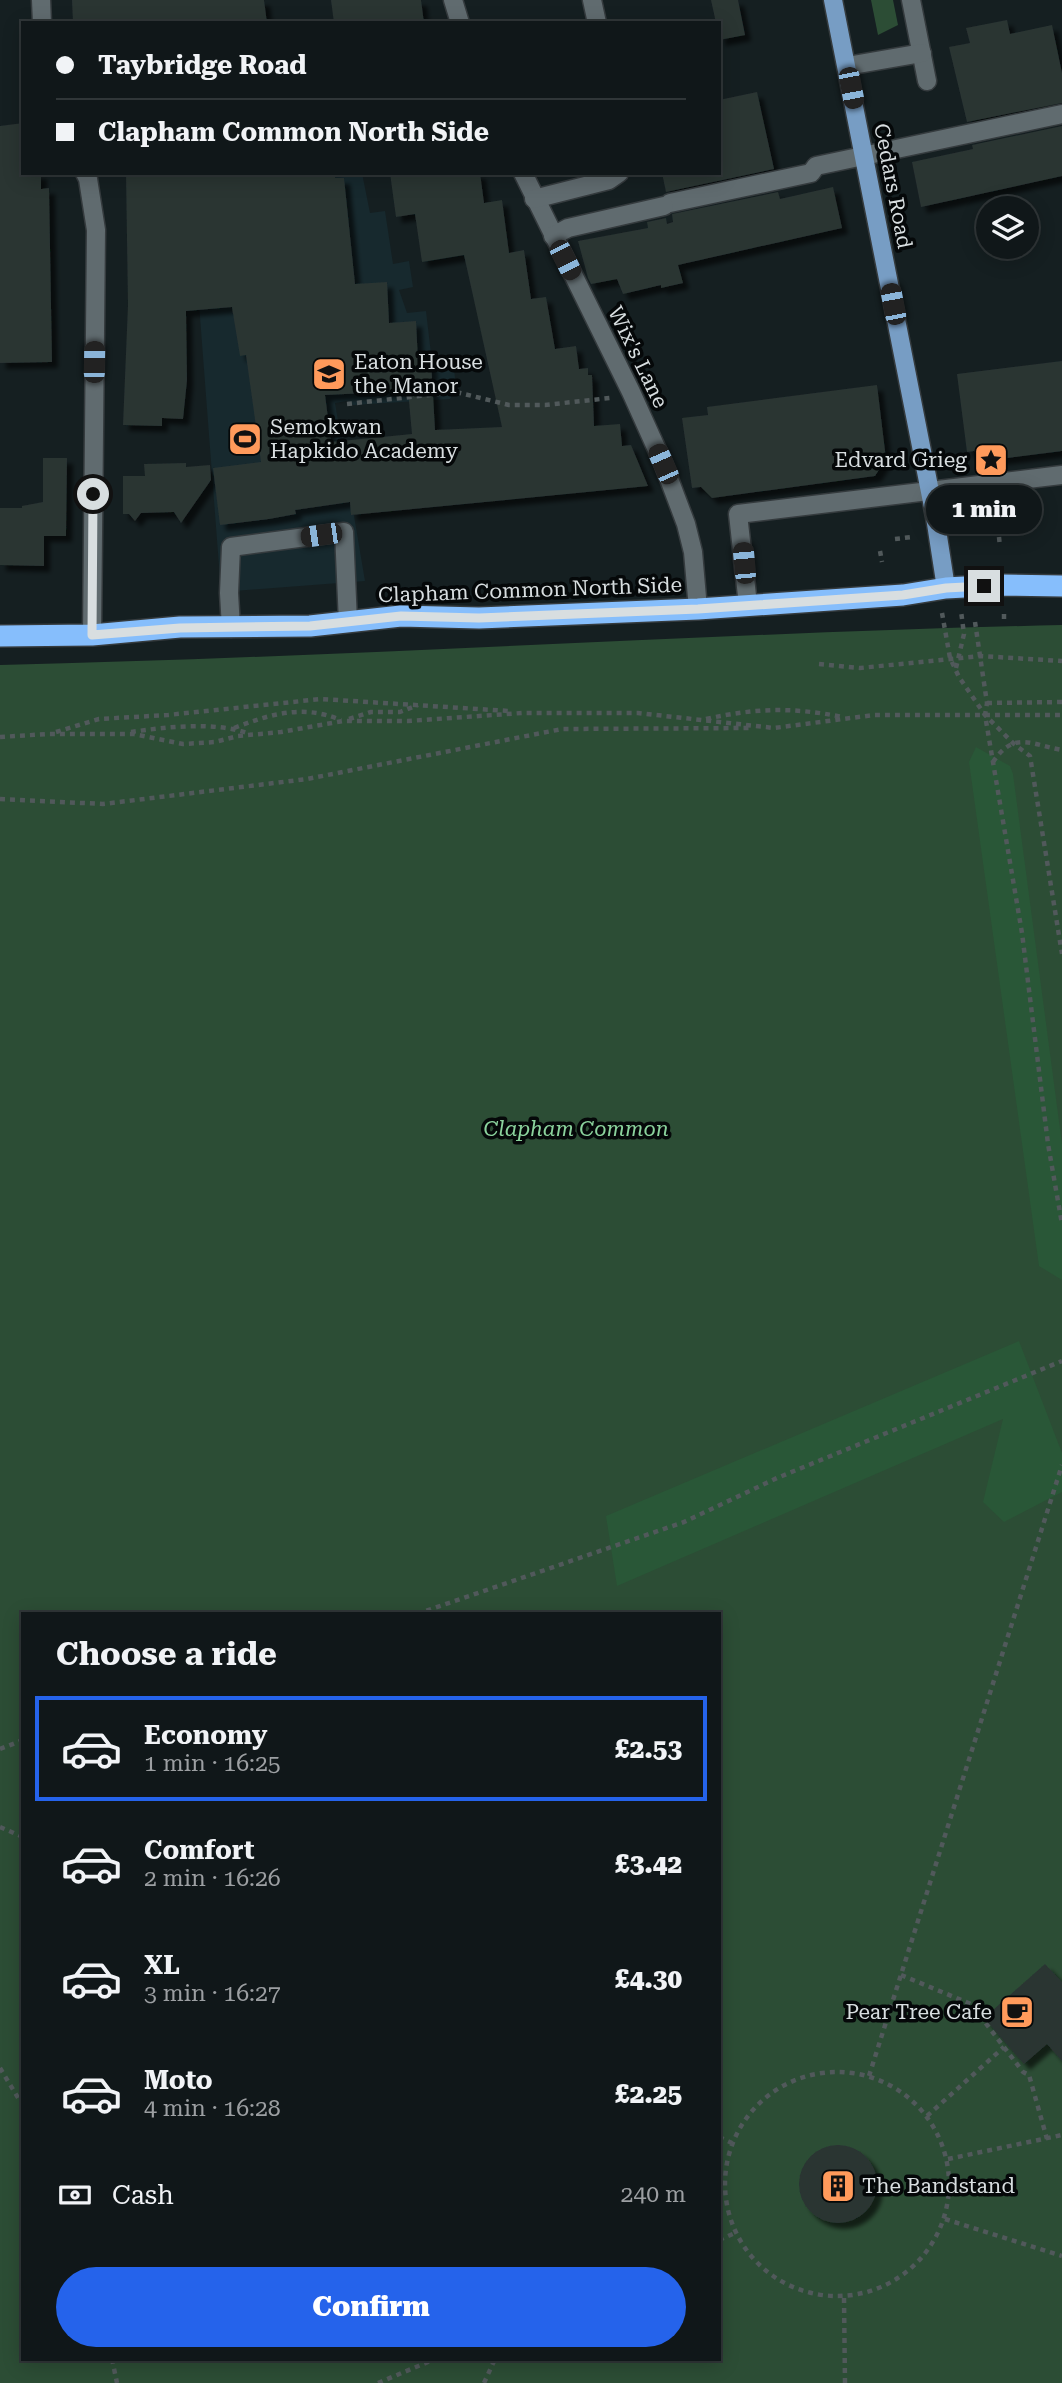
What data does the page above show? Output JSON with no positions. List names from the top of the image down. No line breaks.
{"streets":{"highway":["Clapham Common North Side"],"main road":["Cedars Road"],"street":["Wix's Lane"]},"crossings":[["Cedars Road","Clapham Common North Side"],["Wix's Lane","Clapham Common North Side"]],"parks":["Clapham Common"],"places":{"school or university":["Eaton House the Manor"],"sports":["Semokwan Hapkido Academy"],"place":["Edvard Grieg"],"cafe":["Pear Tree Cafe"],"building":["The Bandstand"]},"page":{"banner":["Taybridge Road","Clapham Common North Side"],"bubble":"1 min","heading":"Choose a ride","list":[{"name":"Economy","note":"1 min · 16:25","value":"£2.53"},{"name":"Comfort","note":"2 min · 16:26","value":"£3.42"},{"name":"XL","note":"3 min · 16:27","value":"£4.30"},{"name":"Moto","note":"4 min · 16:28","value":"£2.25"}],"pay":["Cash","240 m"],"buttons":"Confirm"}}
